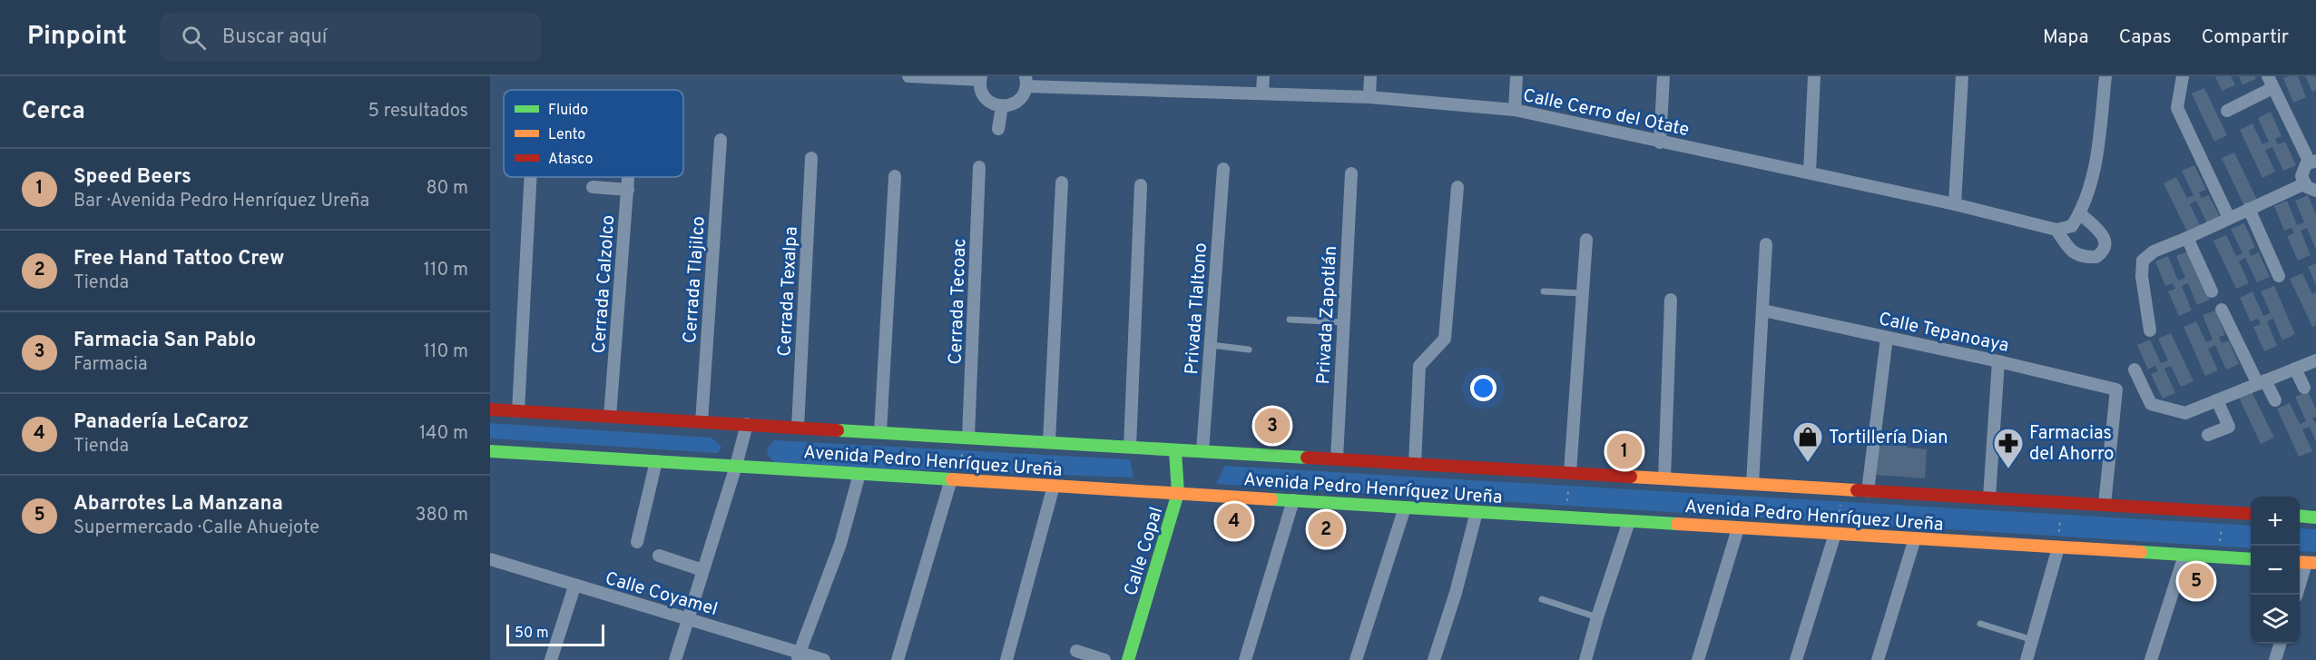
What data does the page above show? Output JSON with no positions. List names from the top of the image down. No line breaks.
{"streets":{"main road":["Avenida Pedro Henríquez Ureña","Calle Copal"],"street":["Calle Cerro del Otate","Cerrada Tlajilco","Cerrada Calzolco","Cerrada Texalpa","Cerrada Tecoac","Privada Tlaltono","Privada Zapotlán","Calle Tepanoaya","Calle Coyamel"]},"crossings":[["Cerrada Tlajilco","Avenida Pedro Henríquez Ureña"],["Cerrada Calzolco","Avenida Pedro Henríquez Ureña"],["Cerrada Texalpa","Avenida Pedro Henríquez Ureña"],["Cerrada Tecoac","Avenida Pedro Henríquez Ureña"],["Privada Tlaltono","Avenida Pedro Henríquez Ureña"],["Privada Zapotlán","Avenida Pedro Henríquez Ureña"],["Calle Tepanoaya","Avenida Pedro Henríquez Ureña"],["Avenida Pedro Henríquez Ureña","Calle Copal"]],"places":{"shop":["Tortillería Dian"],"pharmacy":["Farmacias del Ahorro"]},"legend":["Fluido","Lento","Atasco"],"scale_bar":"50 m","page":{"header":"Pinpoint","search":"Buscar aquí","nav":["Mapa","Capas","Compartir"],"heading":["Cerca","5 resultados"],"list":[{"mark":"1","name":"Speed Beers","note":"Bar · Avenida Pedro Henríquez Ureña","value":"80 m"},{"mark":"2","name":"Free Hand Tattoo Crew","note":"Tienda","value":"110 m"},{"mark":"3","name":"Farmacia San Pablo","note":"Farmacia","value":"110 m"},{"mark":"4","name":"Panadería LeCaroz","note":"Tienda","value":"140 m"},{"mark":"5","name":"Abarrotes La Manzana","note":"Supermercado · Calle Ahuejote","value":"380 m"}],"pins":["3","1","4","2","5"],"map_buttons":["+","−"],"scale":"50 m"}}
